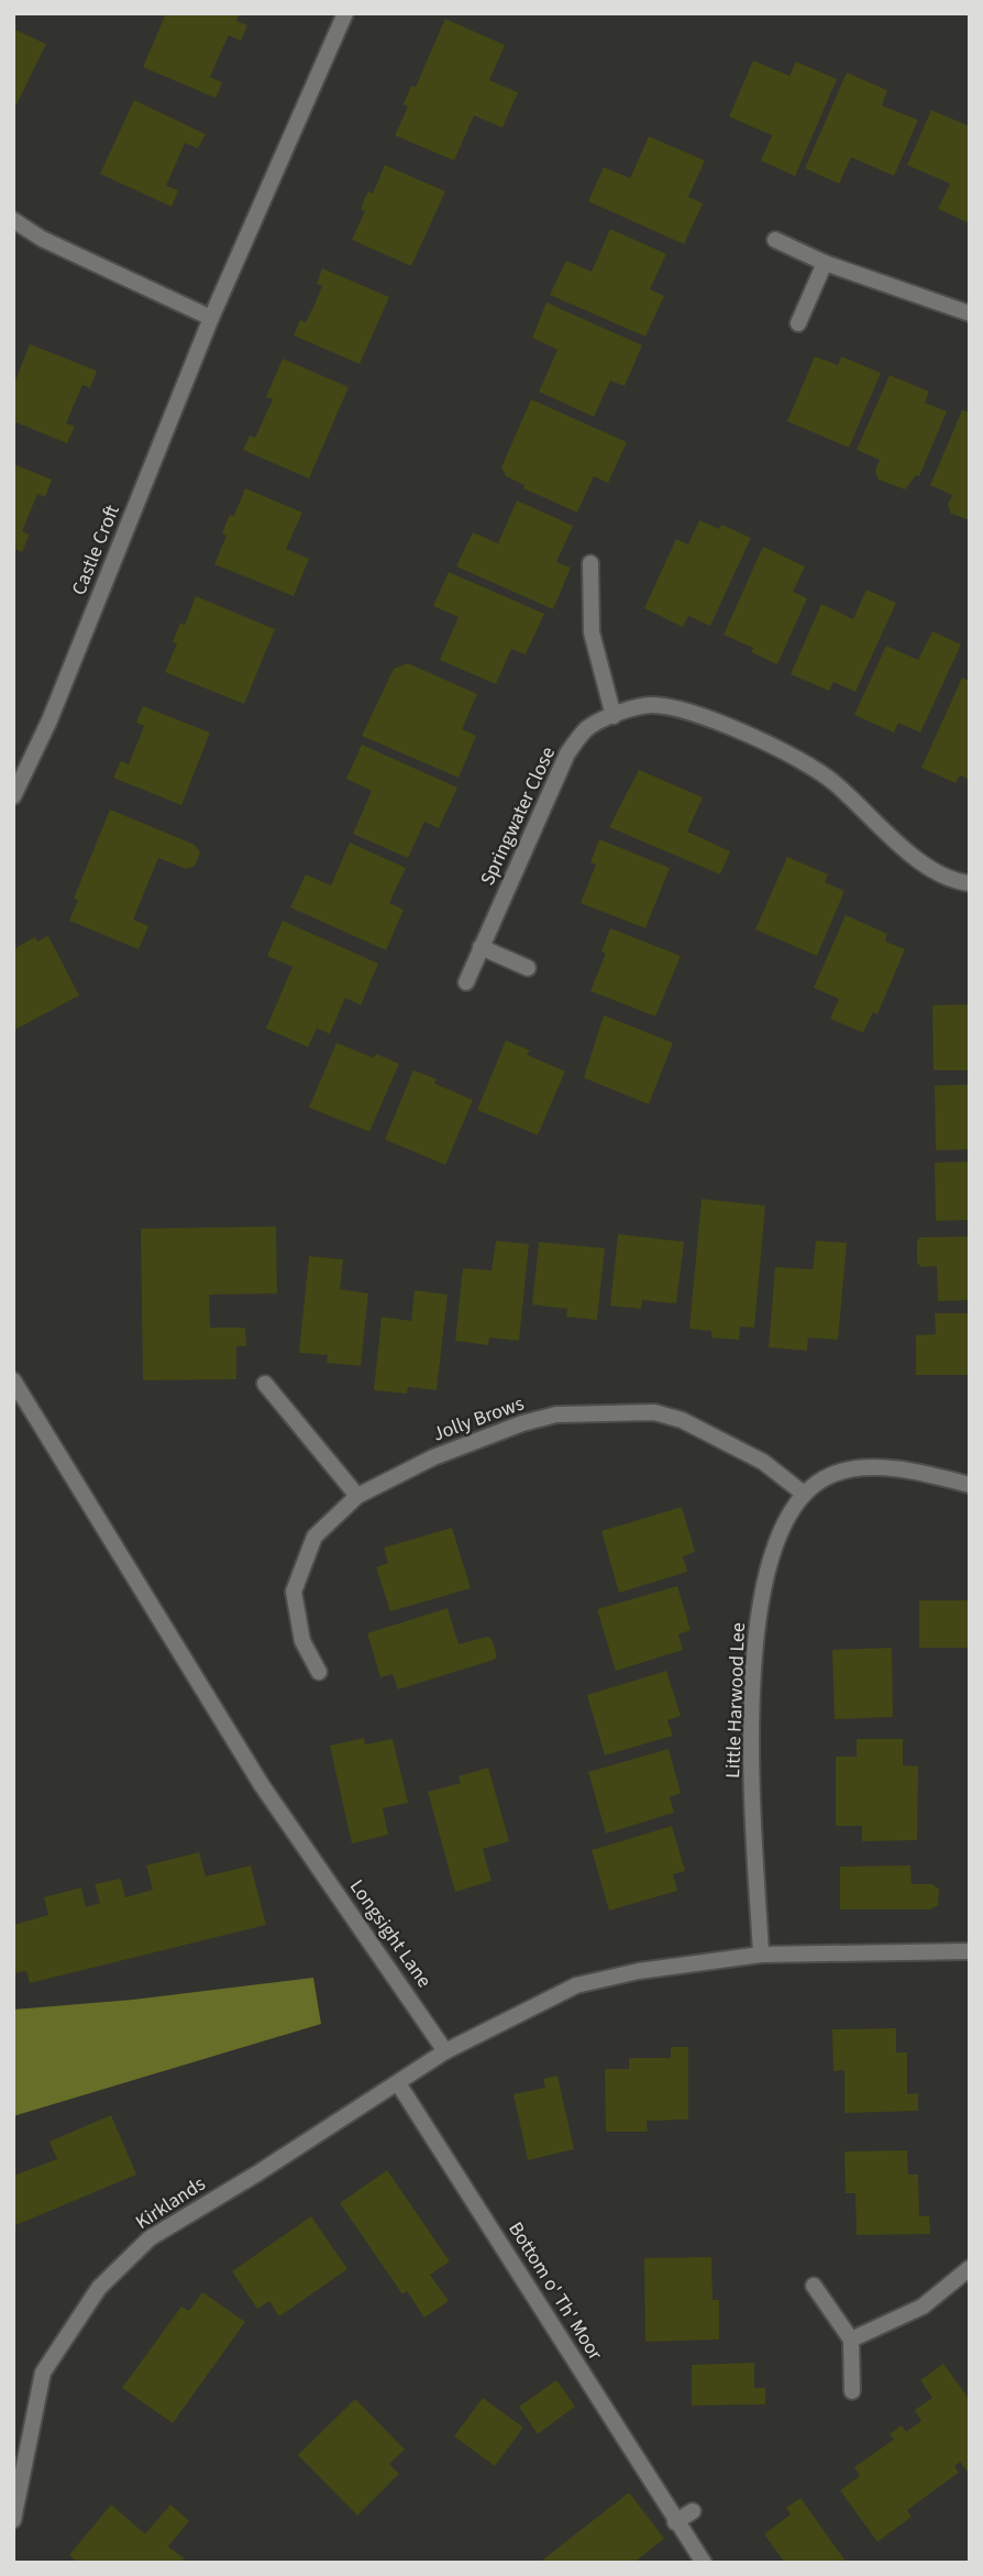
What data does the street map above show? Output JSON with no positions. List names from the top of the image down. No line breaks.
{"streets":{"street":["Castle Croft","Springwater Close","Jolly Brows","Little Harwood Lee","Longsight Lane","Kirklands","Bottom o' Th' Moor"]},"crossings":[["Jolly Brows","Little Harwood Lee"],["Longsight Lane","Kirklands"],["Kirklands","Bottom o' Th' Moor"]]}
